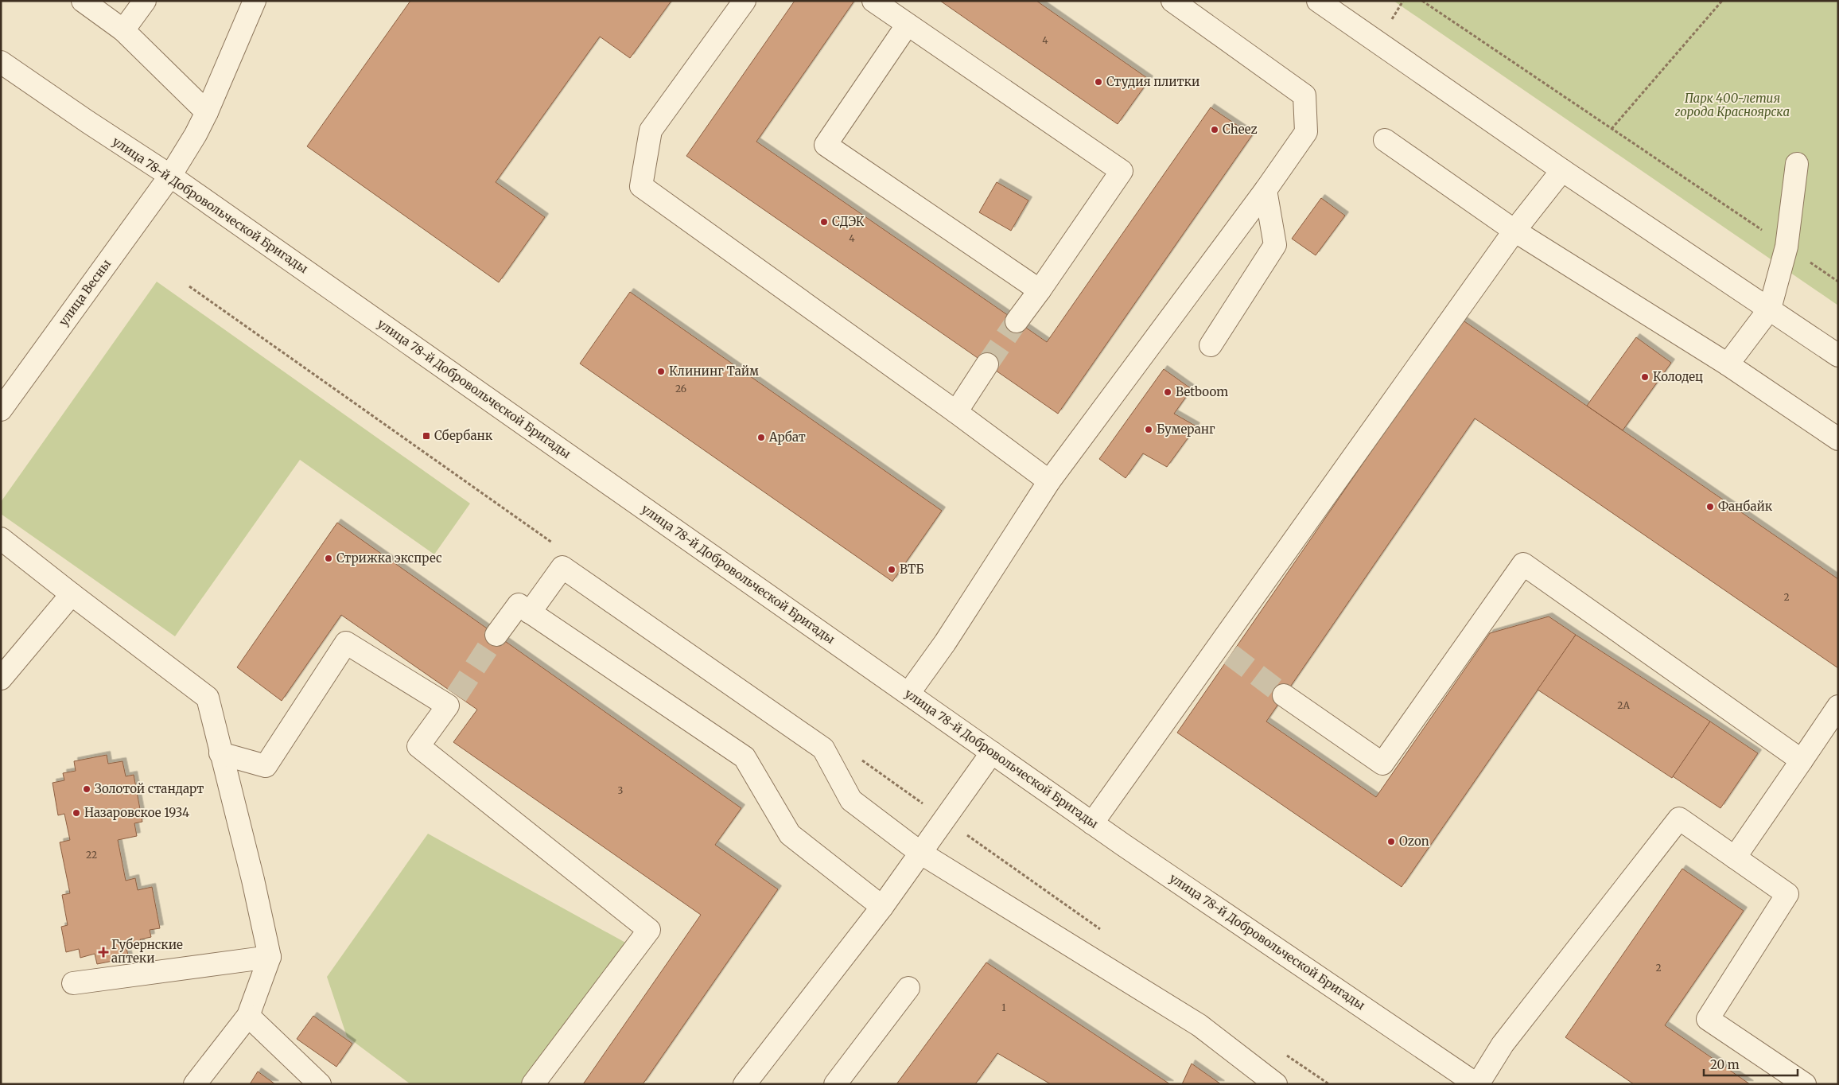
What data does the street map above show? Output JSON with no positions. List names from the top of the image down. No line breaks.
{"streets":{"street":["улица 78-й Добровольческой Бригады","улица Весны"]},"crossings":[["улица 78-й Добровольческой Бригады","улица Весны"]],"parks":["Парк 400-летия города Красноярска"],"places":{"other":["Студия плитки","Cheez","СДЭК","Клининг Тайм","Колодец","Betboom","Бумеранг","Арбат","Фанбайк","Стрижка экспрес","ВТБ","Золотой стандарт","Назаровское 1934","Ozon"],"transit":["Сбербанк"],"health":["Губернские аптеки"]},"house_numbers":["4","4","26","2","2А","3","22","2","1"],"scale_bar":"20 m"}
